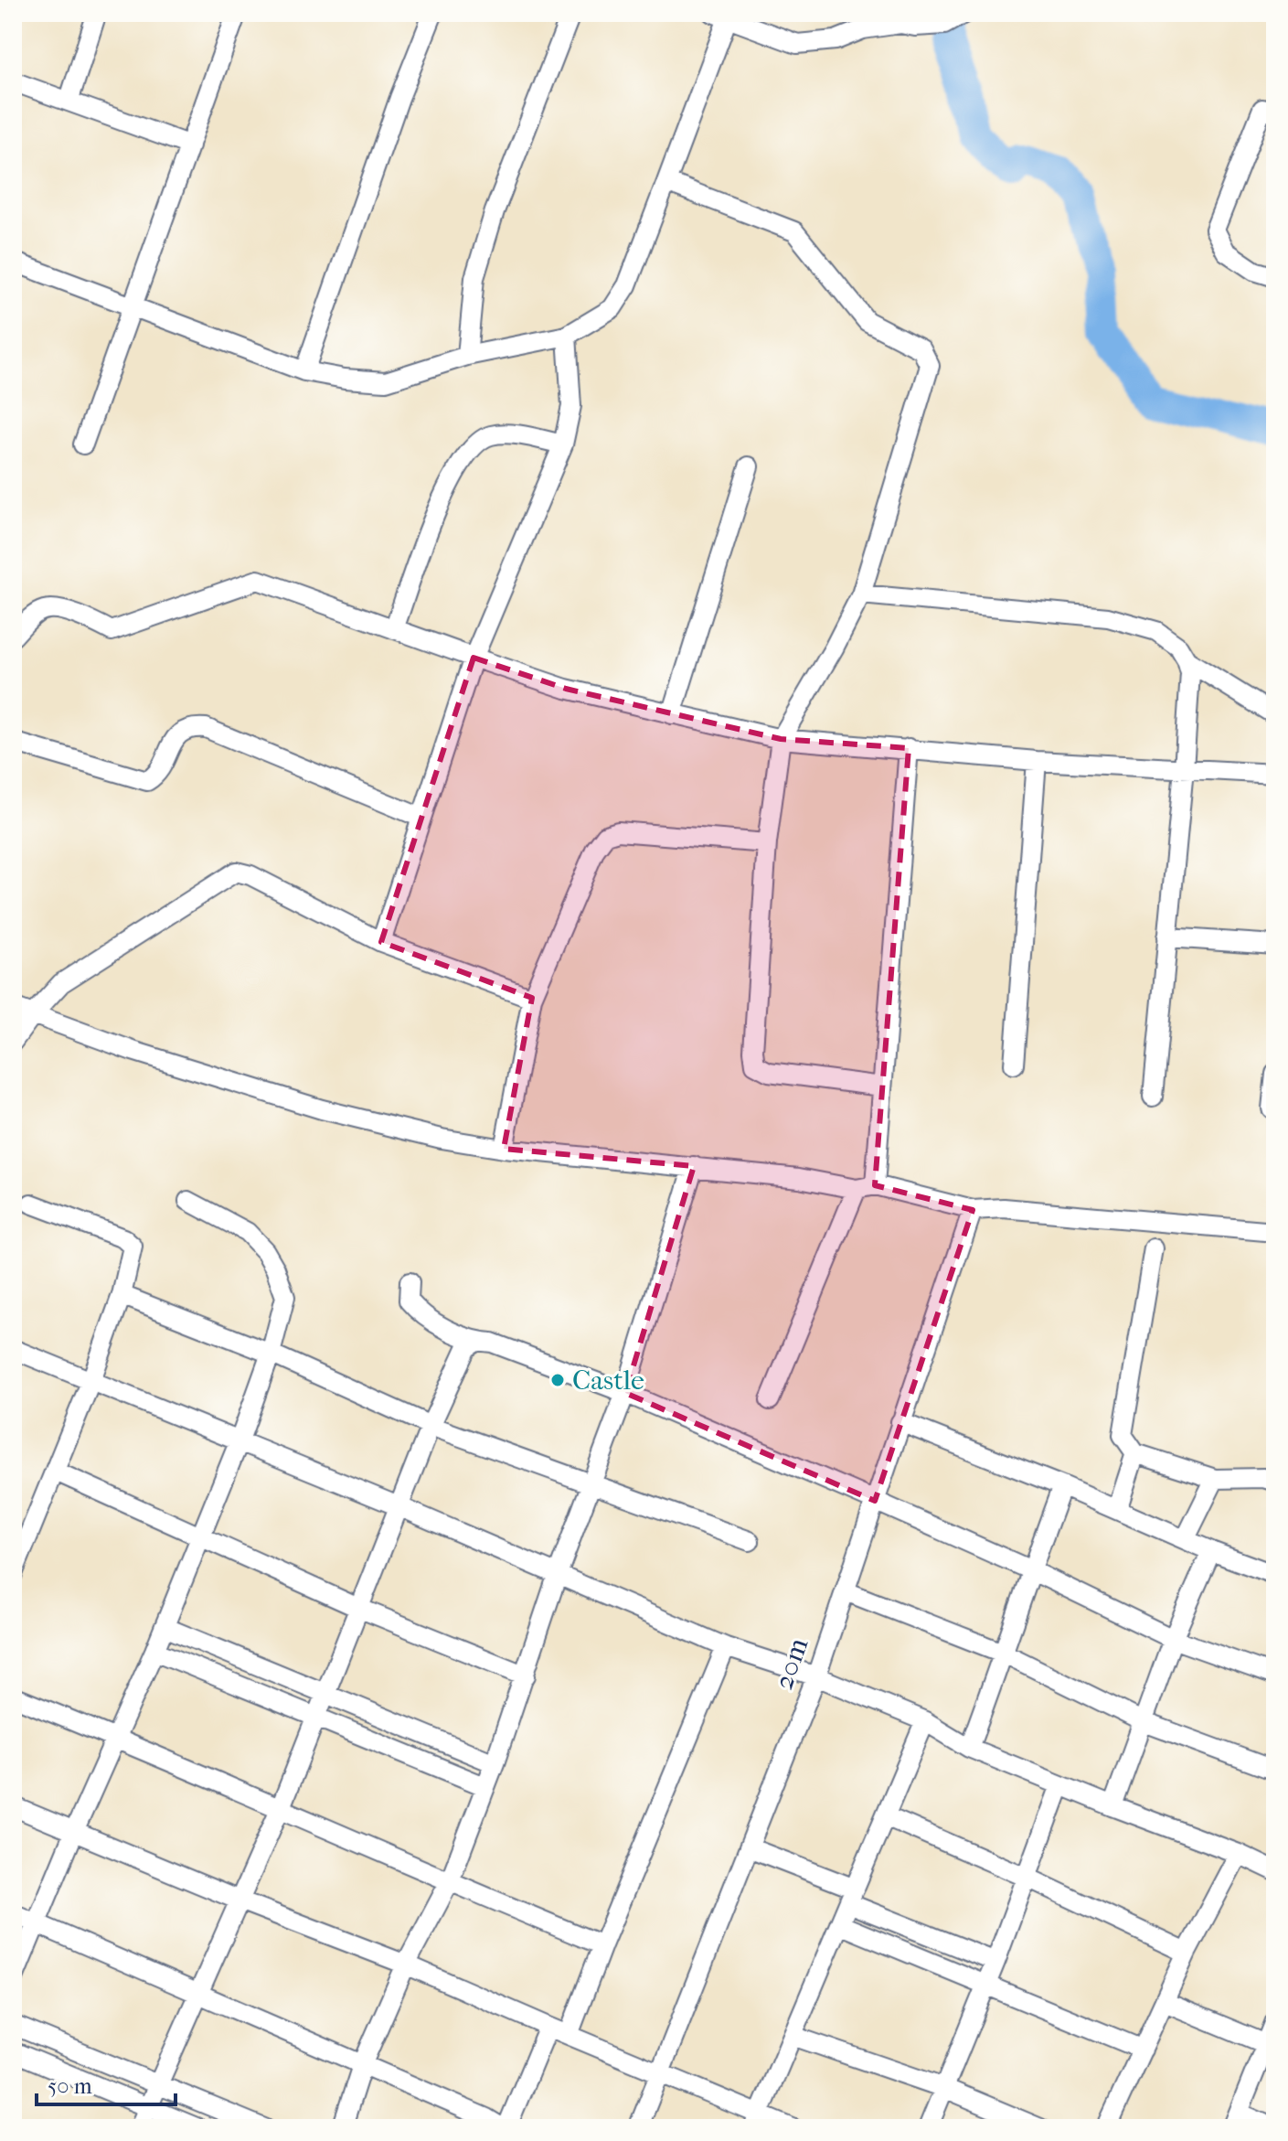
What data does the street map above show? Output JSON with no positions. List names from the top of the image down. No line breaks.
{"streets":{"street":["20m"]},"places":["Castle"],"scale_bar":"50 m"}
